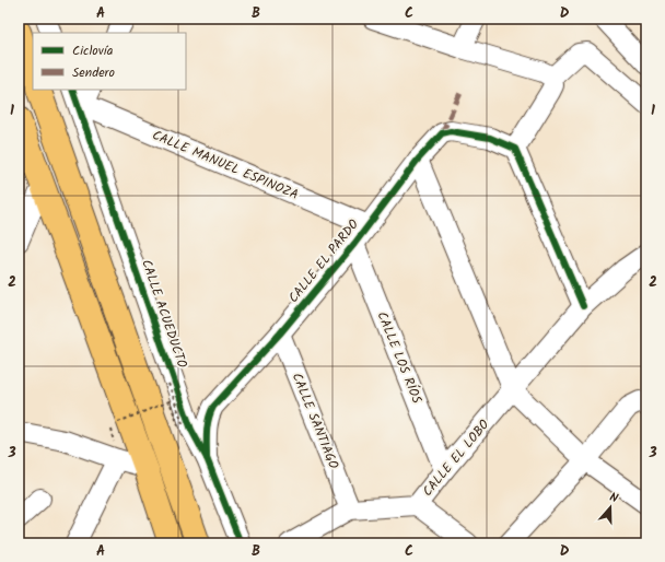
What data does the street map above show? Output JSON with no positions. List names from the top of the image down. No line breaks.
{"streets":{"street":["CALLE MANUEL ESPINOZA","CALLE EL PARDO","CALLE ACUEDUCTO","CALLE LOS RÍOS","CALLE SANTIAGO","CALLE EL LOBO"]},"crossings":[["CALLE MANUEL ESPINOZA","CALLE EL PARDO"],["CALLE MANUEL ESPINOZA","CALLE ACUEDUCTO"],["CALLE EL PARDO","CALLE ACUEDUCTO"],["CALLE EL PARDO","CALLE LOS RÍOS"],["CALLE EL PARDO","CALLE SANTIAGO"],["CALLE LOS RÍOS","CALLE EL LOBO"],["CALLE SANTIAGO","CALLE EL LOBO"]],"legend":["Ciclovía","Sendero"],"north":"top","grid":{"columns":["A","B","C","D"],"rows":["1","2","3"]}}
